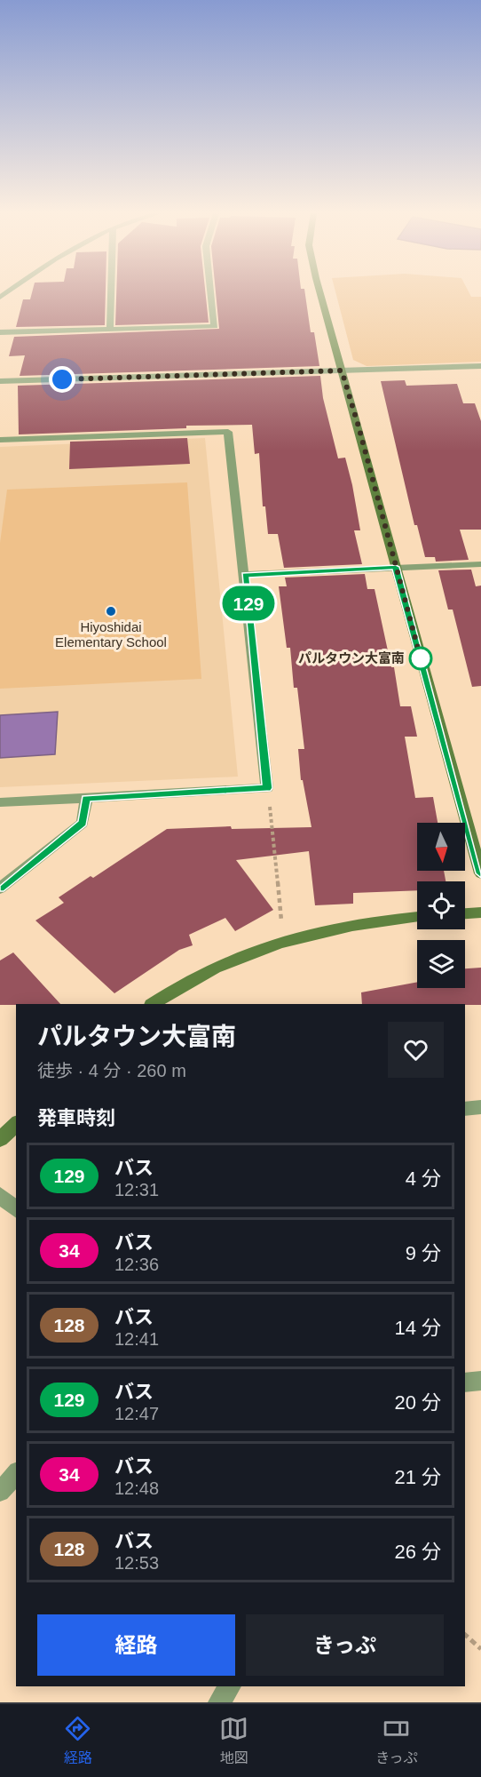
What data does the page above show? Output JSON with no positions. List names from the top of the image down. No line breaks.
{"places":["Hiyoshidai Elementary School","パルタウン大富南"],"lines":["bus line 129"],"north":"bottom","page":{"on_map":"129","heading":[["パルタウン大富南","徒歩 · 4 分 · 260 m"],"発車時刻"],"list":[{"mark":"129","name":"バス","note":"12:31","value":"4 分"},{"mark":"34","name":"バス","note":"12:36","value":"9 分"},{"mark":"128","name":"バス","note":"12:41","value":"14 分"},{"mark":"129","name":"バス","note":"12:47","value":"20 分"},{"mark":"34","name":"バス","note":"12:48","value":"21 分"},{"mark":"128","name":"バス","note":"12:53","value":"26 分"}],"buttons":["経路","きっぷ"],"tabs":["経路","地図","きっぷ"]}}
